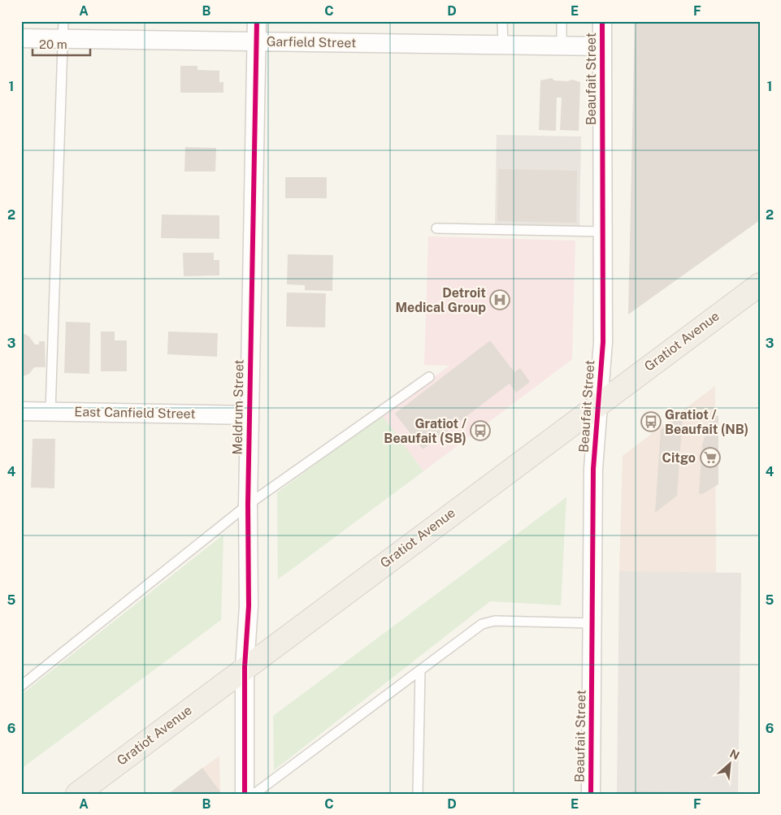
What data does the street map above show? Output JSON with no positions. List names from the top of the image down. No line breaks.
{"streets":{"main road":["Gratiot Avenue"],"street":["Garfield Street","Beaufait Street","Meldrum Street","East Canfield Street"]},"crossings":[["Garfield Street","Beaufait Street"],["Garfield Street","Meldrum Street"],["Beaufait Street","Gratiot Avenue"],["Gratiot Avenue","Meldrum Street"],["Meldrum Street","East Canfield Street"]],"places":{"hospital":["Detroit Medical Group"],"bus stop":["Gratiot / Beaufait (NB)","Gratiot / Beaufait (SB)"],"supermarket":["Citgo"]},"scale_bar":"20 m","north":"top right","grid":{"columns":["A","B","C","D","E","F"],"rows":["1","2","3","4","5","6"]}}
